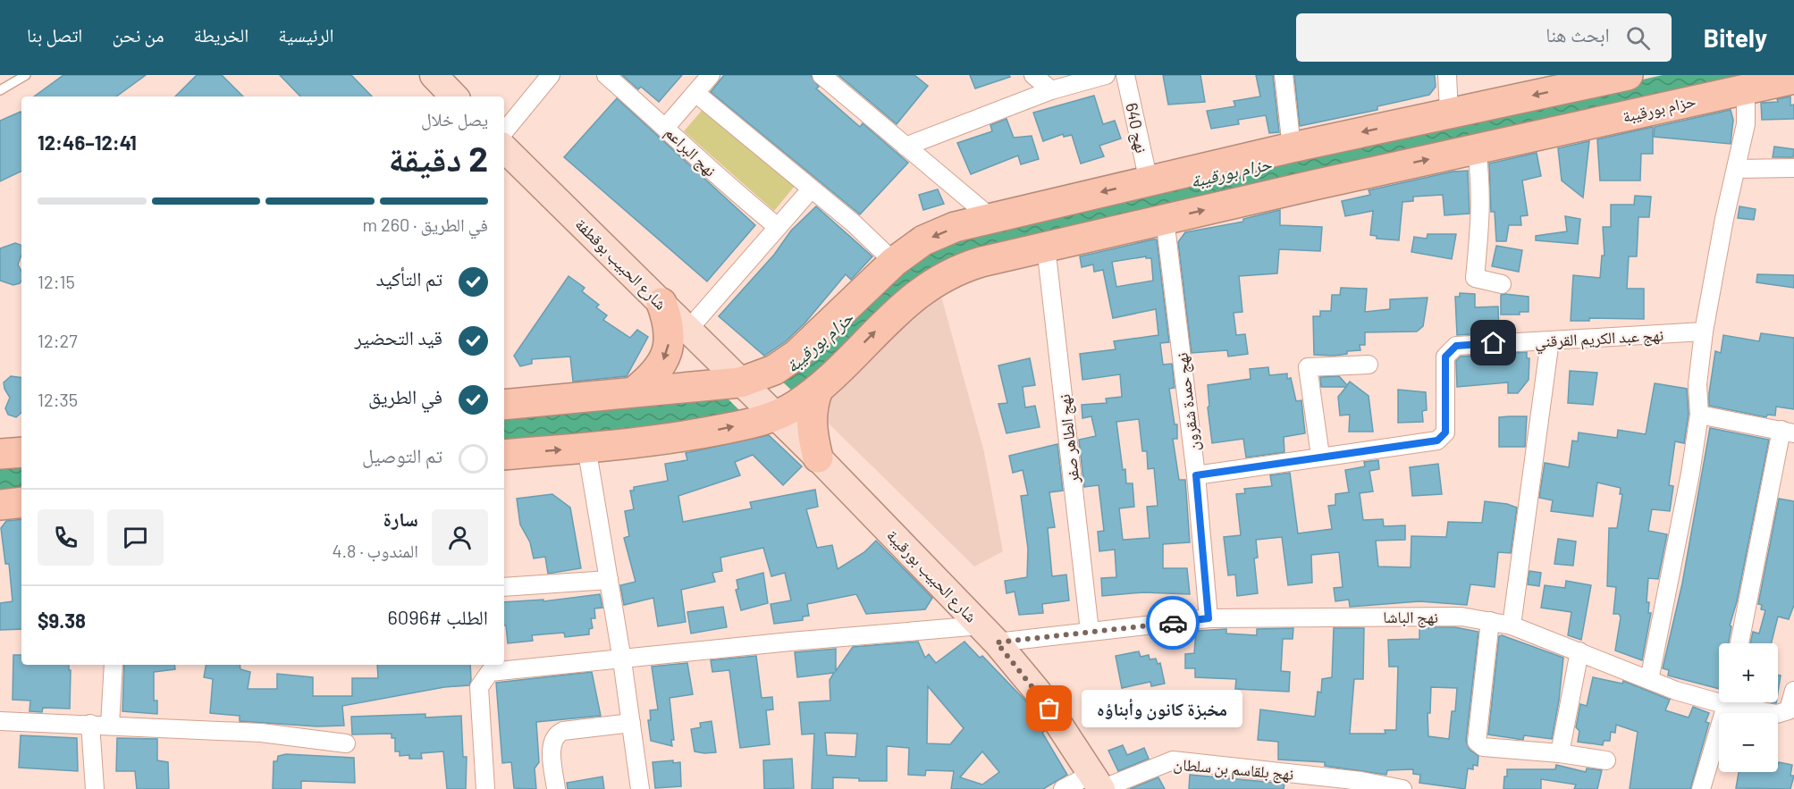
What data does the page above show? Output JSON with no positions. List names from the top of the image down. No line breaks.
{"streets":{"highway":["حزام بورقيبة"],"main road":["شارع الحبيب بوقطفة","شارع الحبيب بورقيبة"],"street":["نهج 640","نهج البراعم","نهج عبد الكريم القرقني","نهج حمدة شقرون","نهج الطاهر صفر","نهج الباشا","نهج بلقاسم بن سلطان"]},"crossings":[["حزام بورقيبة","نهج حمدة شقرون"],["حزام بورقيبة","نهج الطاهر صفر"],["حزام بورقيبة","شارع الحبيب بورقيبة"],["شارع الحبيب بوقطفة","شارع الحبيب بورقيبة"],["نهج عبد الكريم القرقني","نهج حمدة شقرون"],["نهج حمدة شقرون","نهج الباشا"],["نهج الطاهر صفر","نهج الباشا"],["شارع الحبيب بورقيبة","نهج الباشا"],["شارع الحبيب بورقيبة","نهج بلقاسم بن سلطان"]],"water":["حزام بورقيبة"],"places":["مخبزة كانون وأبناؤه"],"page":{"header":"Bitely","search":"ابحث هنا","nav":["الرئيسية","الخريطة","من نحن","اتصل بنا"],"heading":["2 دقيقة","يصل خلال","12:41–12:46"],"panel":["سارة","المندوب · 4.8","الطلب #6096","$9.38"],"bar":"في الطريق · 260 m","list":[["تم التأكيد","12:15"],["قيد التحضير","12:27"],["في الطريق","12:35"],"تم التوصيل"],"map_buttons":["+","−"],"bubble":"مخبزة كانون وأبناؤه"}}
